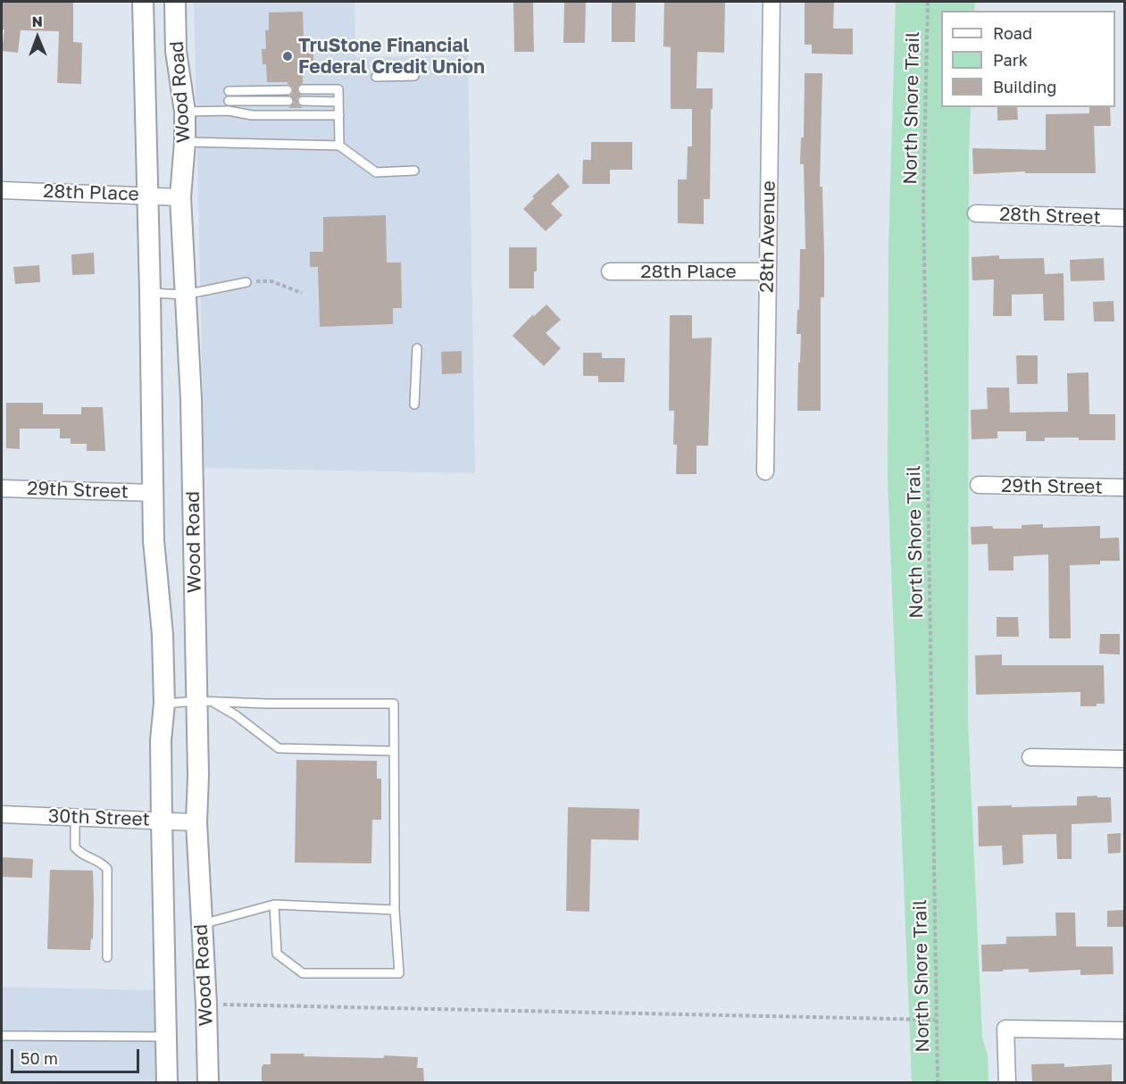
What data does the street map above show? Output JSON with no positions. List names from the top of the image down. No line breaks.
{"streets":{"street":["Wood Road","28th Place","28th Street","28th Avenue","29th Street","30th Street"],"path":["North Shore Trail"]},"crossings":[["Wood Road","28th Place"],["Wood Road","29th Street"],["Wood Road","30th Street"],["28th Place","28th Avenue"]],"places":["TruStone Financial Federal Credit Union"],"legend":["Road","Park","Building"],"scale_bar":"50 m","north":"top"}
